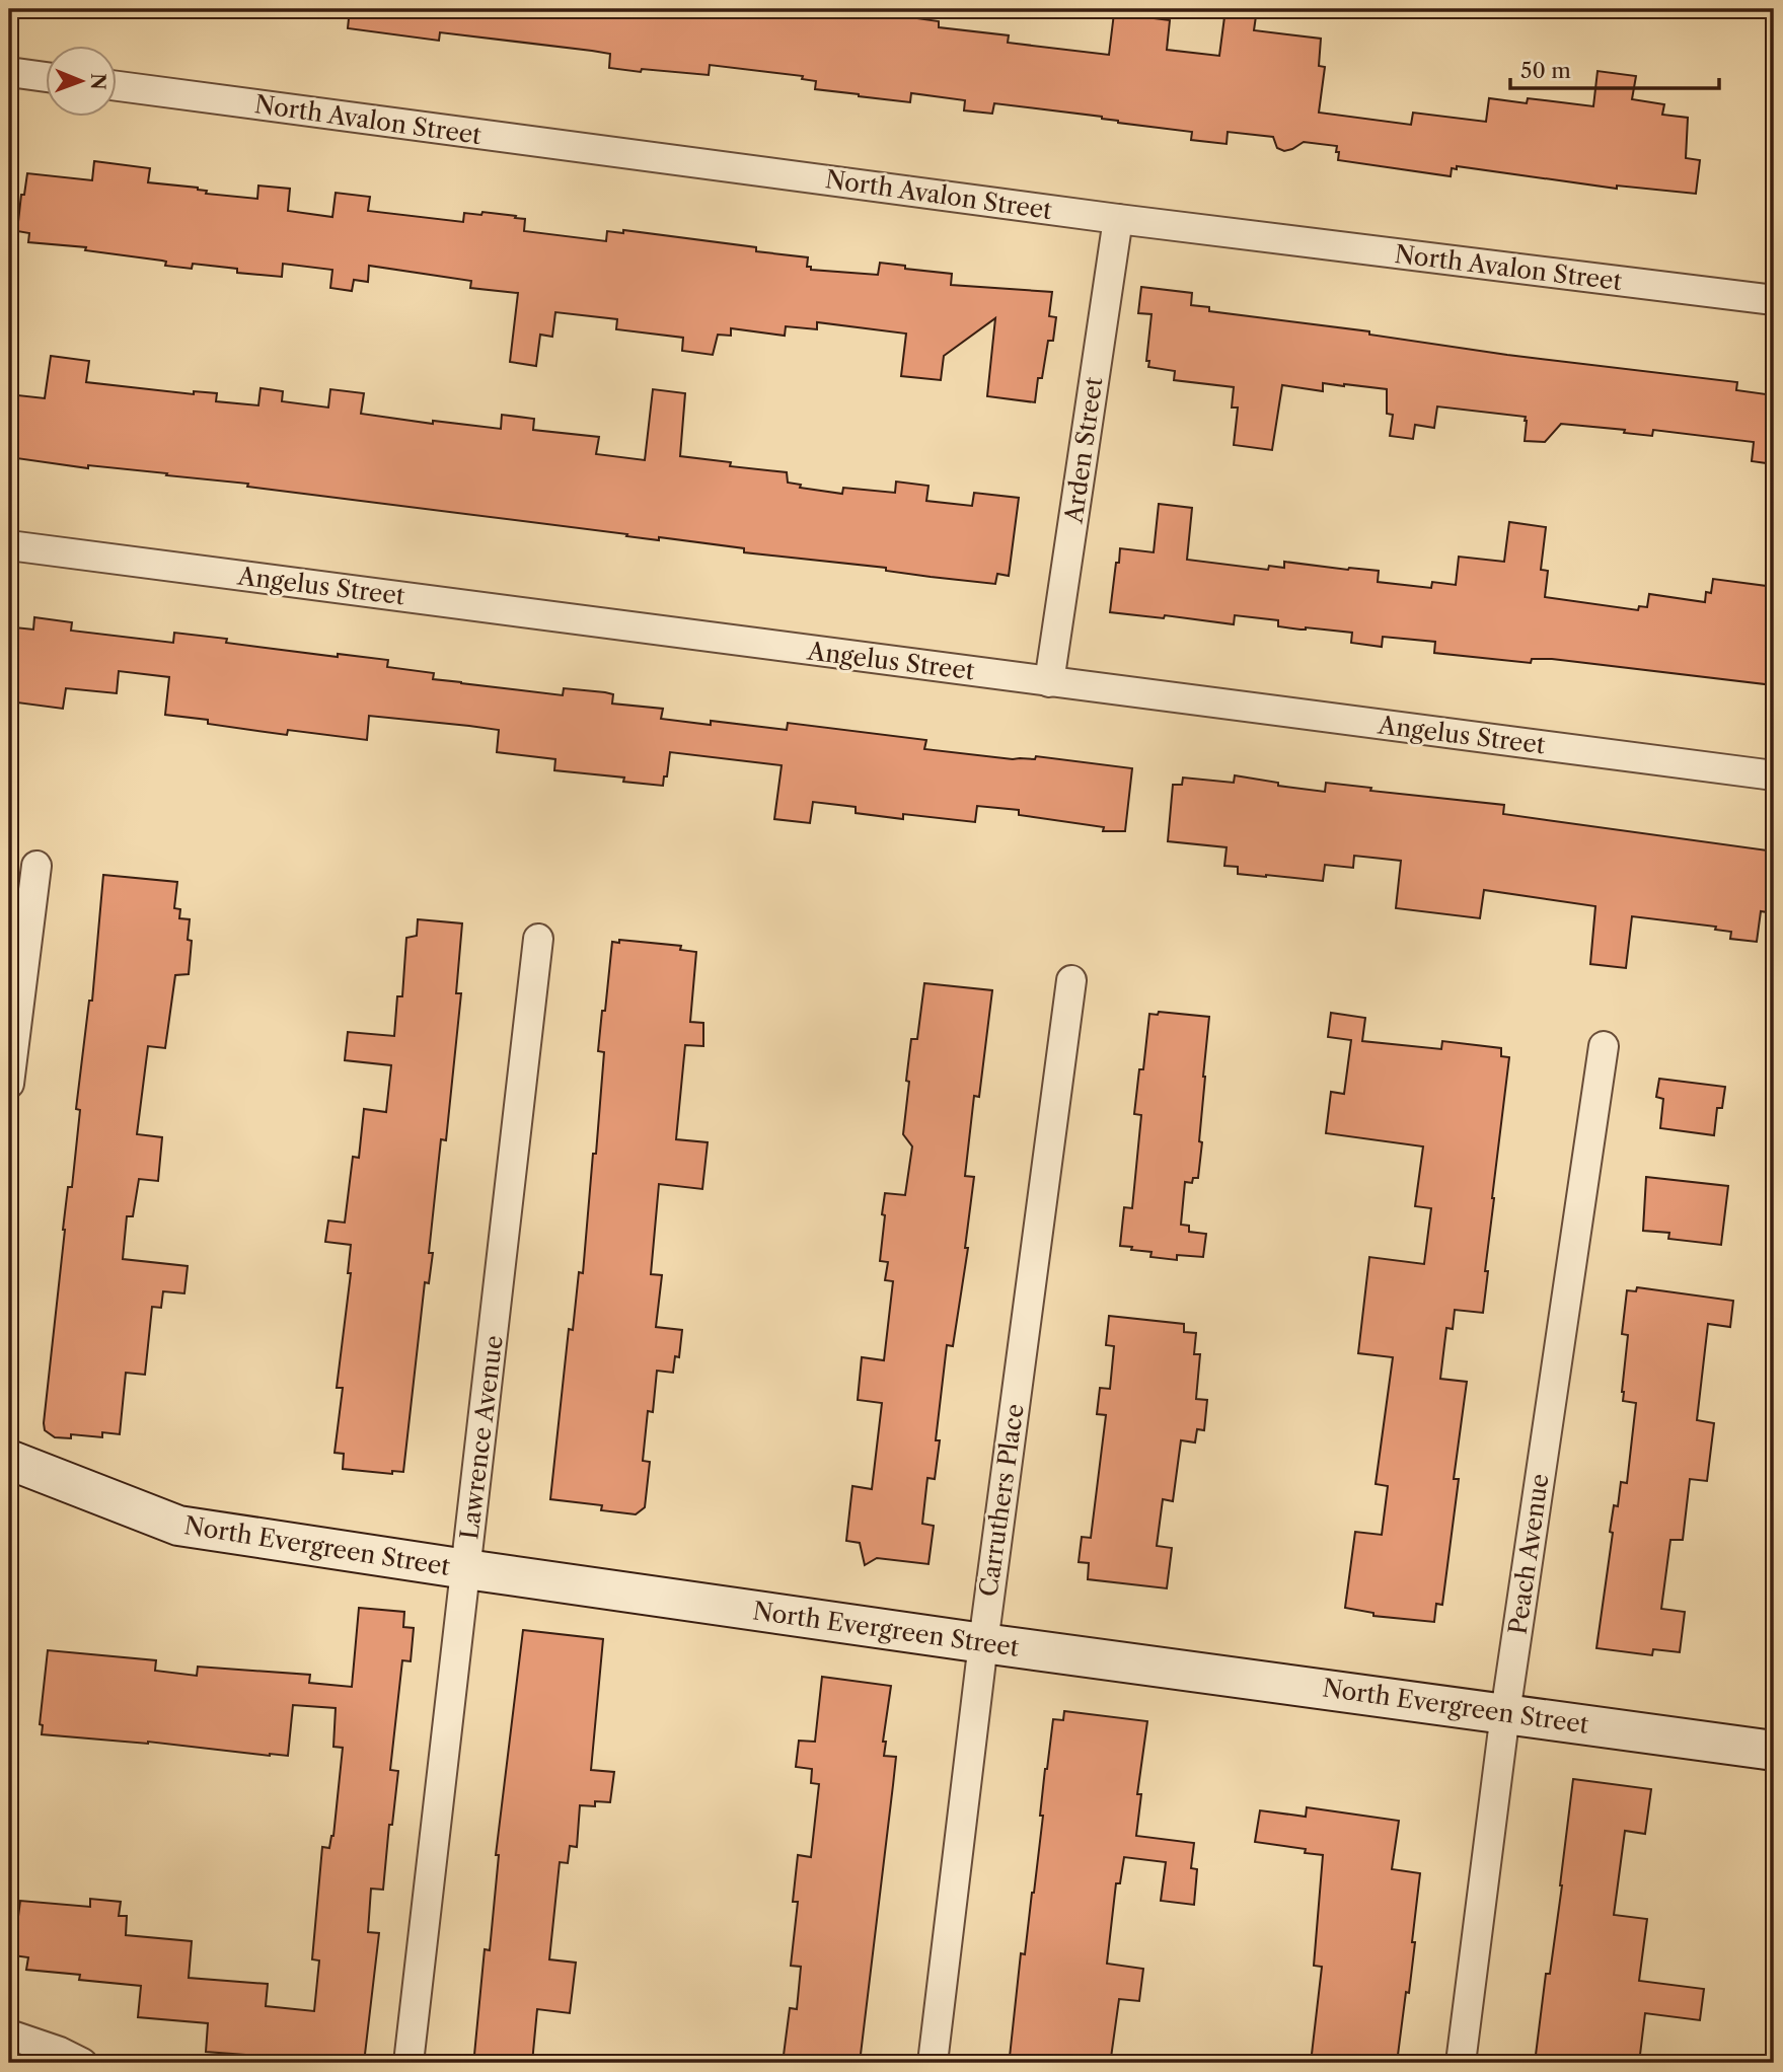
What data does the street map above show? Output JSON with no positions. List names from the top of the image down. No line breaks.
{"streets":{"street":["North Avalon Street","Arden Street","Angelus Street","Lawrence Avenue","Carruthers Place","North Evergreen Street","Peach Avenue"]},"crossings":[["North Avalon Street","Arden Street"],["Arden Street","Angelus Street"],["Lawrence Avenue","North Evergreen Street"],["Carruthers Place","North Evergreen Street"],["North Evergreen Street","Peach Avenue"]],"scale_bar":"50 m","north":"right"}
